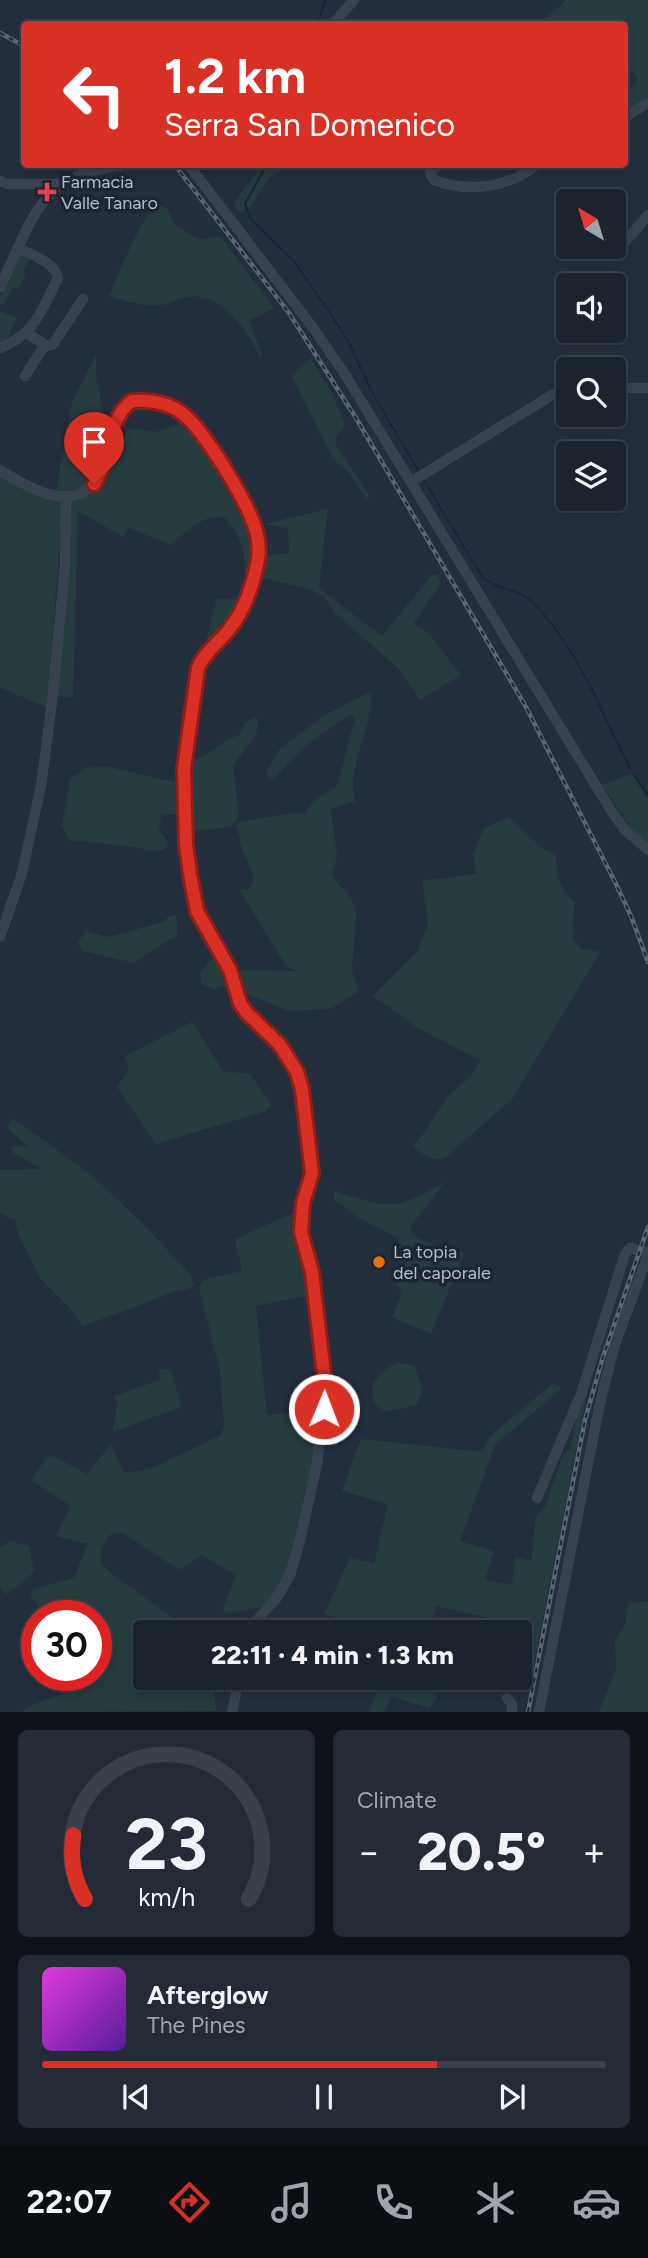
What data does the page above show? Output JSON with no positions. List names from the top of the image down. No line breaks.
{"places":{"health":["Farmacia Valle Tanaro"],"other":["La topia del caporale"]},"north":"top left","page":{"turn":["1.2 km","Serra San Domenico"],"limit":"30","trip":"22:11 · 4 min · 1.3 km","tile":"Climate","heat":["−","20.5°","+"],"song":["Afterglow","The Pines"],"tabs":"22:07","gauge":["23","km/h"]}}
